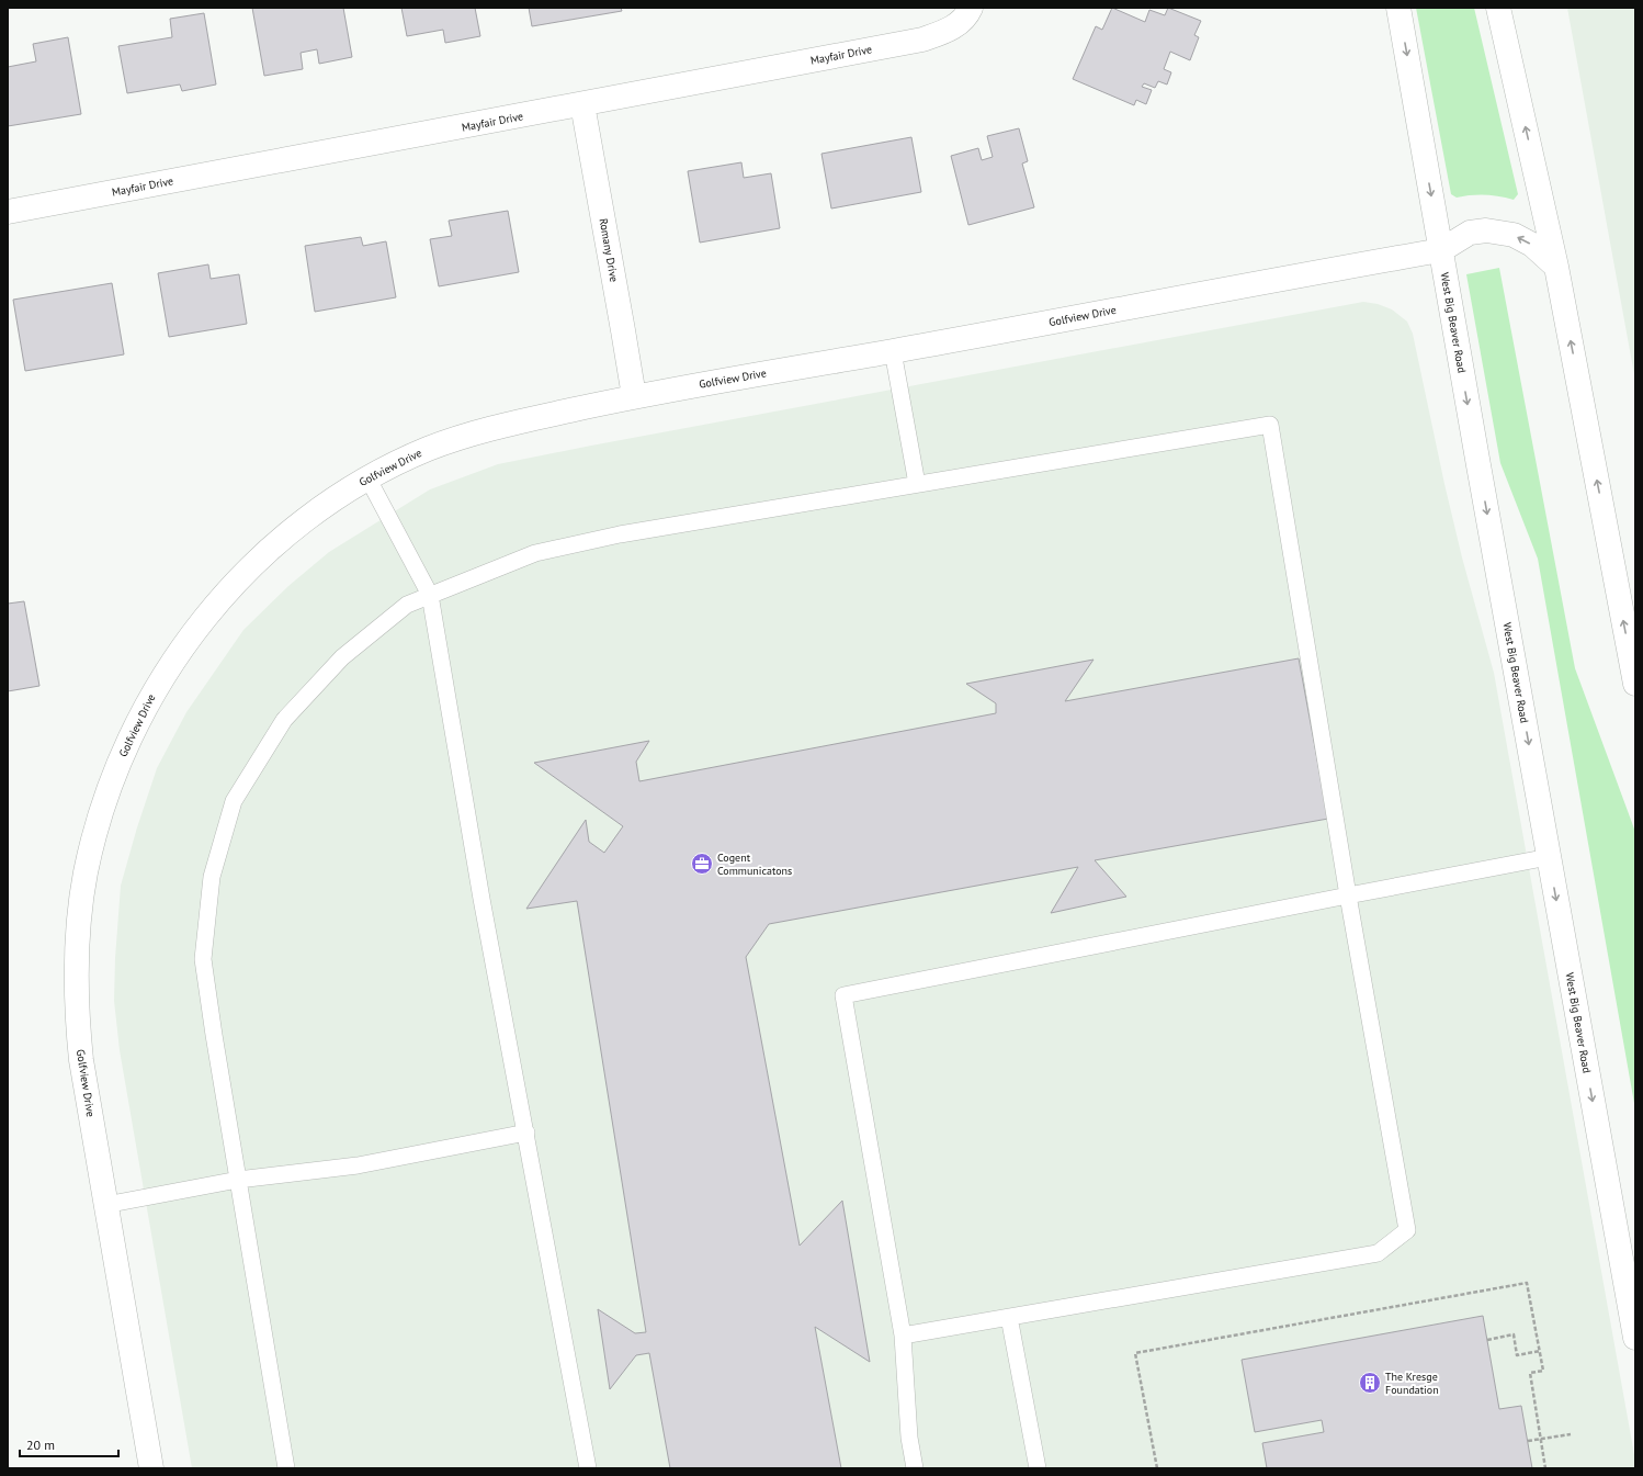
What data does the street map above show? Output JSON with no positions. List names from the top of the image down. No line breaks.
{"streets":{"street":["Mayfair Drive","Romany Drive","Golfview Drive","West Big Beaver Road"]},"crossings":[["Mayfair Drive","Romany Drive"],["Romany Drive","Golfview Drive"],["Golfview Drive","West Big Beaver Road"]],"places":{"office":["Cogent Communicatons"],"building":["The Kresge Foundation"]},"scale_bar":"20 m"}
